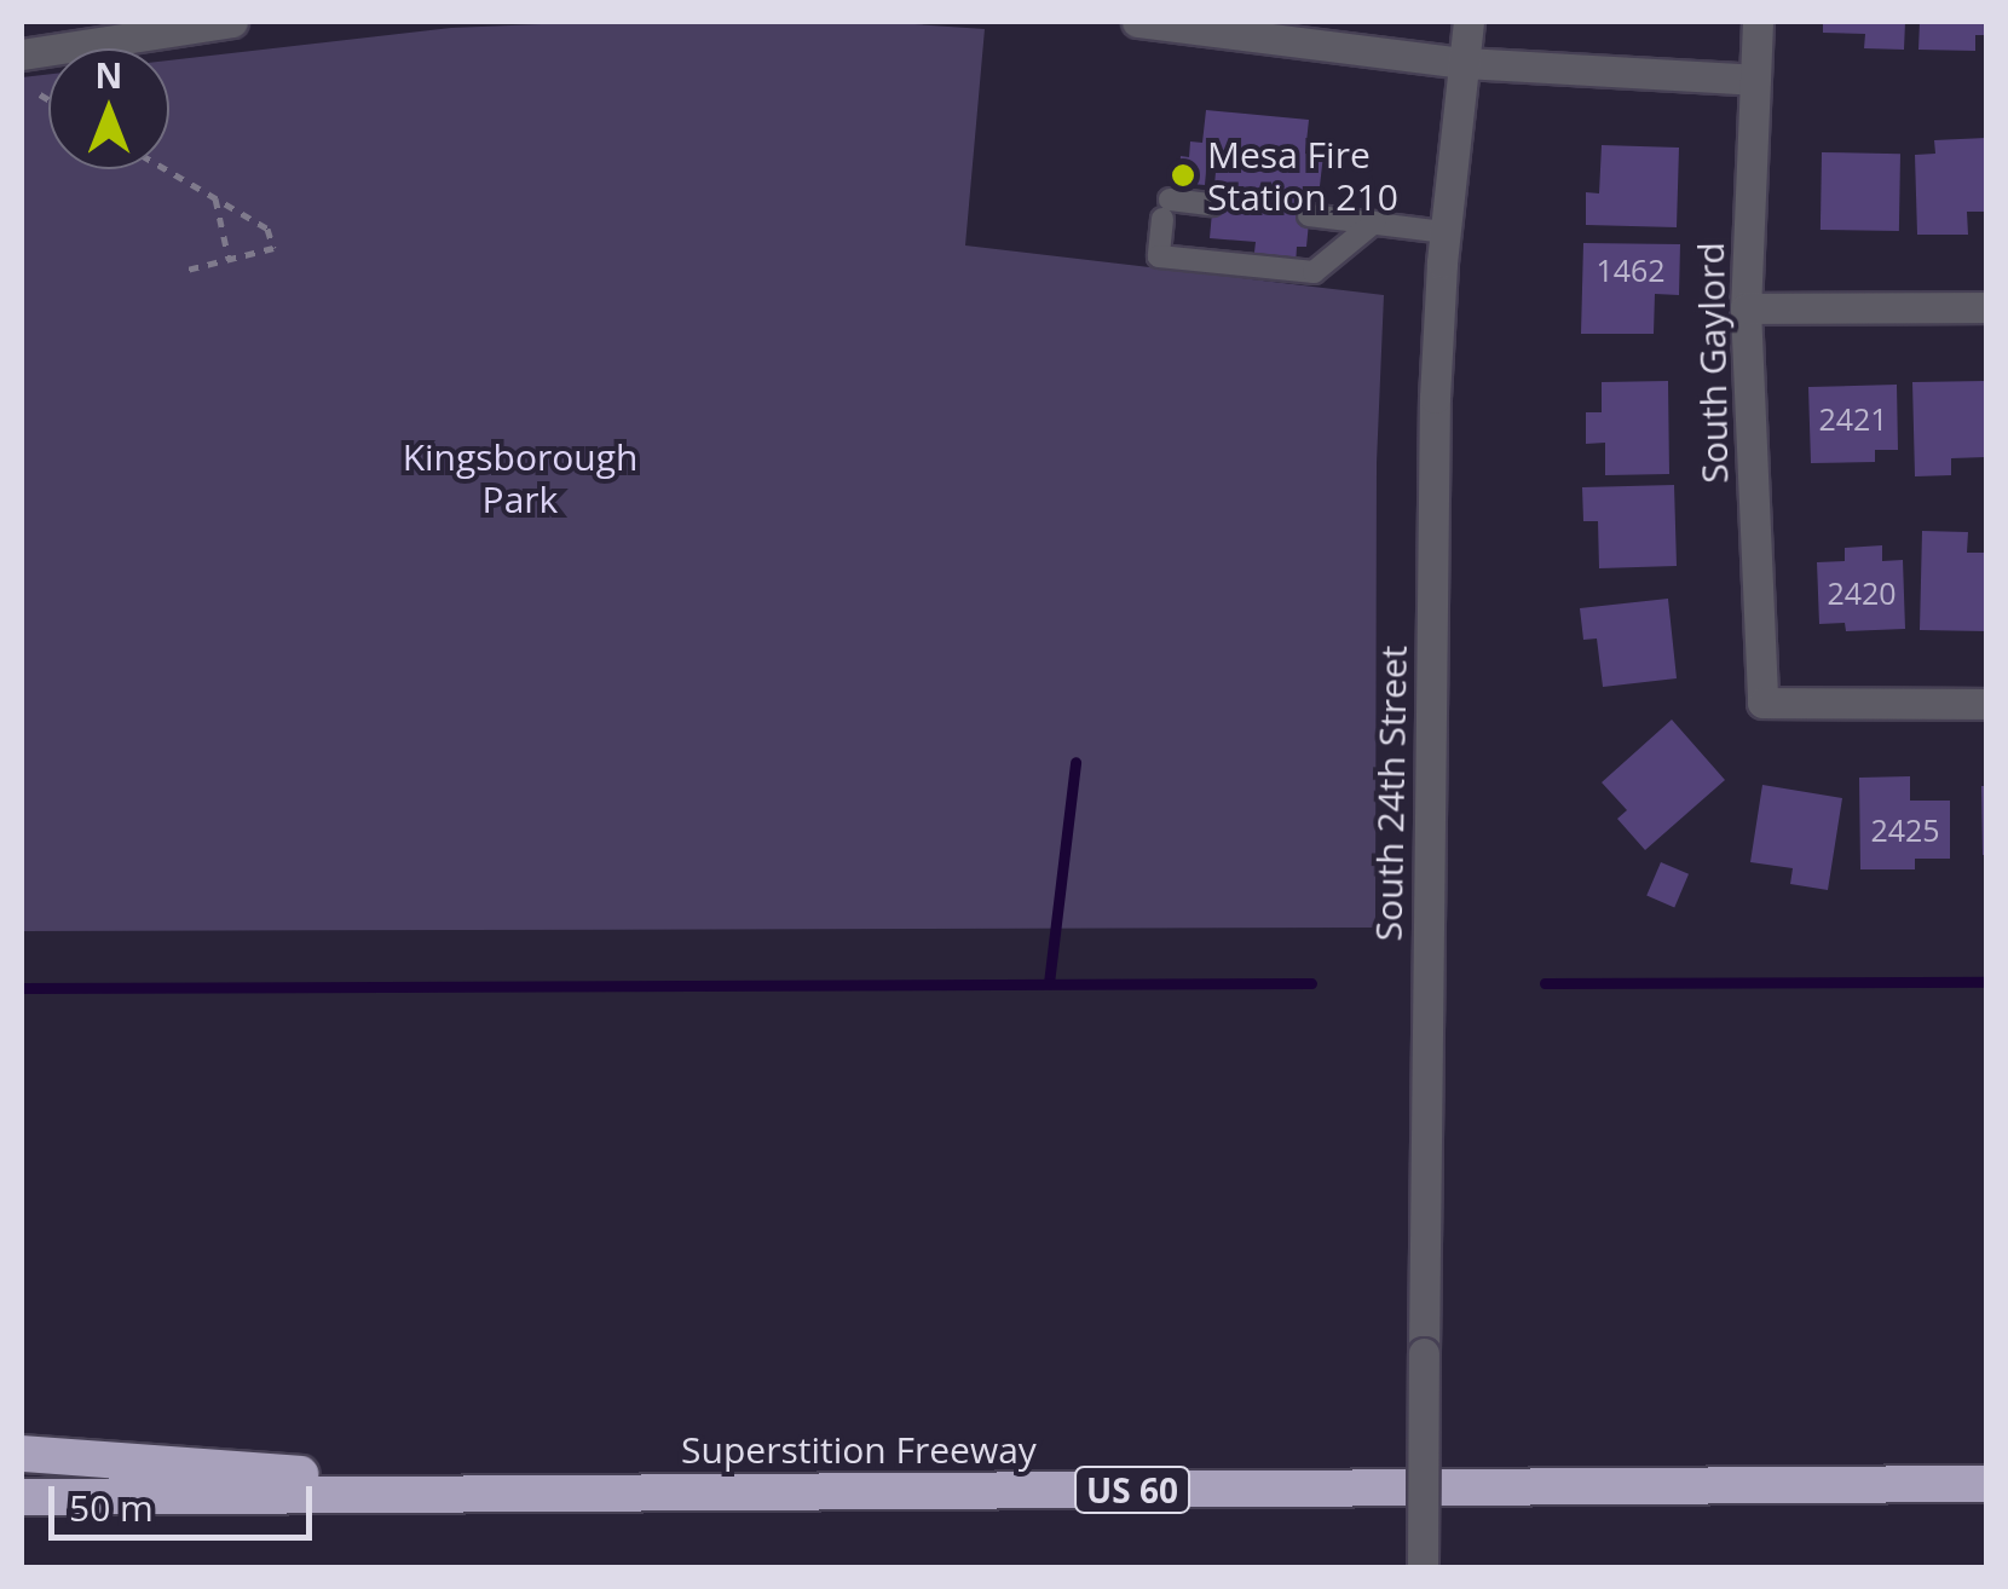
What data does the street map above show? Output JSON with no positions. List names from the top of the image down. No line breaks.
{"streets":{"highway":["Superstition Freeway","US 60"],"street":["South Gaylord","South 24th Street"]},"parks":["Kingsborough Park"],"places":["Mesa Fire Station 210"],"house_numbers":["1462","2421","2420","2425"],"scale_bar":"50 m","north":"top"}
